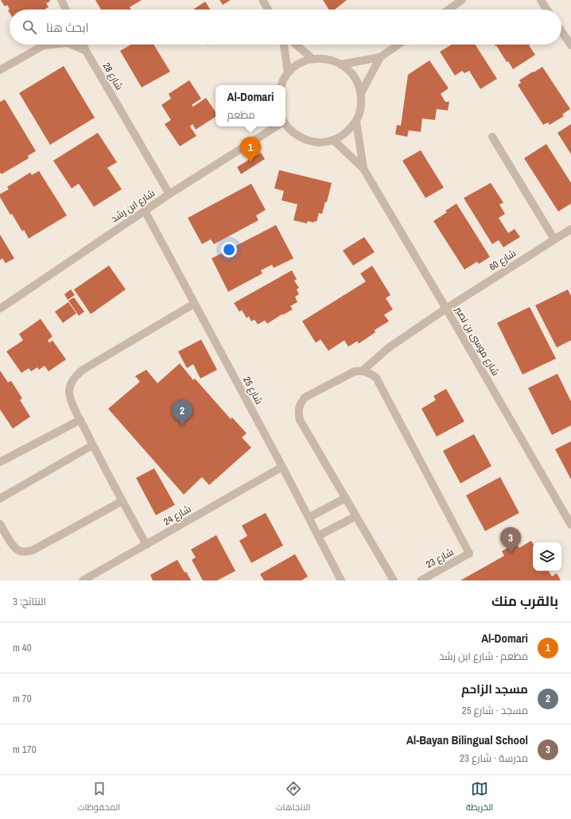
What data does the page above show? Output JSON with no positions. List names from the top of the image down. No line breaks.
{"streets":{"street":["شارع 28","شارع ابن رشد","شارع 60","شارع موسى بن نصير","شارع 25","شارع 24","شارع 23"]},"crossings":[["شارع 28","شارع ابن رشد"],["شارع ابن رشد","شارع 25"],["شارع 60","شارع موسى بن نصير"],["شارع 60","شارع 23"],["شارع 25","شارع 24"]],"page":{"search":"ابحث هنا","popup":["Al-Domari","مطعم"],"pins":["1","2","3"],"heading":["بالقرب منك","النتائج: 3"],"list":[{"mark":"1","name":"Al-Domari","note":"مطعم · شارع ابن رشد","value":"40 m"},{"mark":"2","name":"مسجد الزاحم","note":"مسجد · شارع 25","value":"70 m"},{"mark":"3","name":"Al-Bayan Bilingual School","note":"مدرسة · شارع 23","value":"170 m"}],"nav":["الخريطة","الاتجاهات","المحفوظات"]}}
